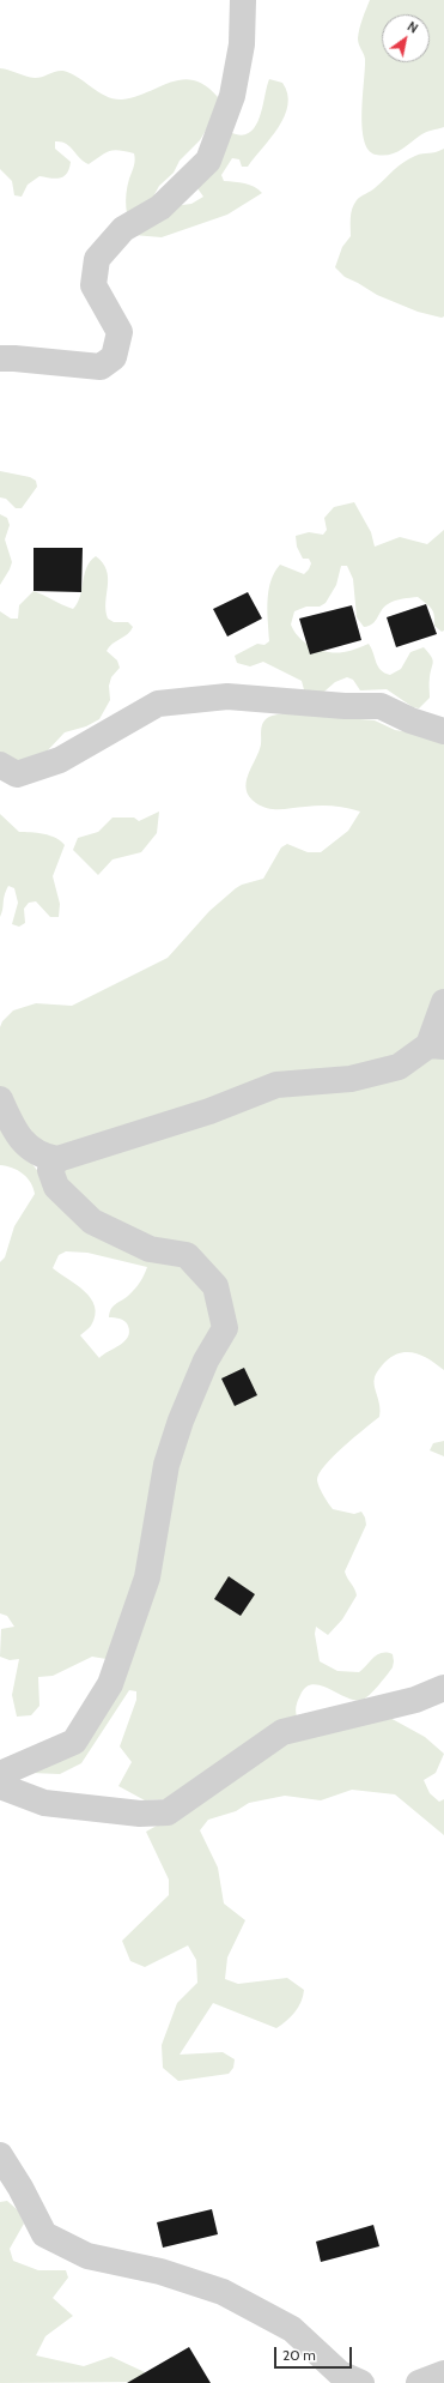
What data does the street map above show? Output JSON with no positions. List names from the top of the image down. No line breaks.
{"scale_bar":"20 m","north":"top right"}
